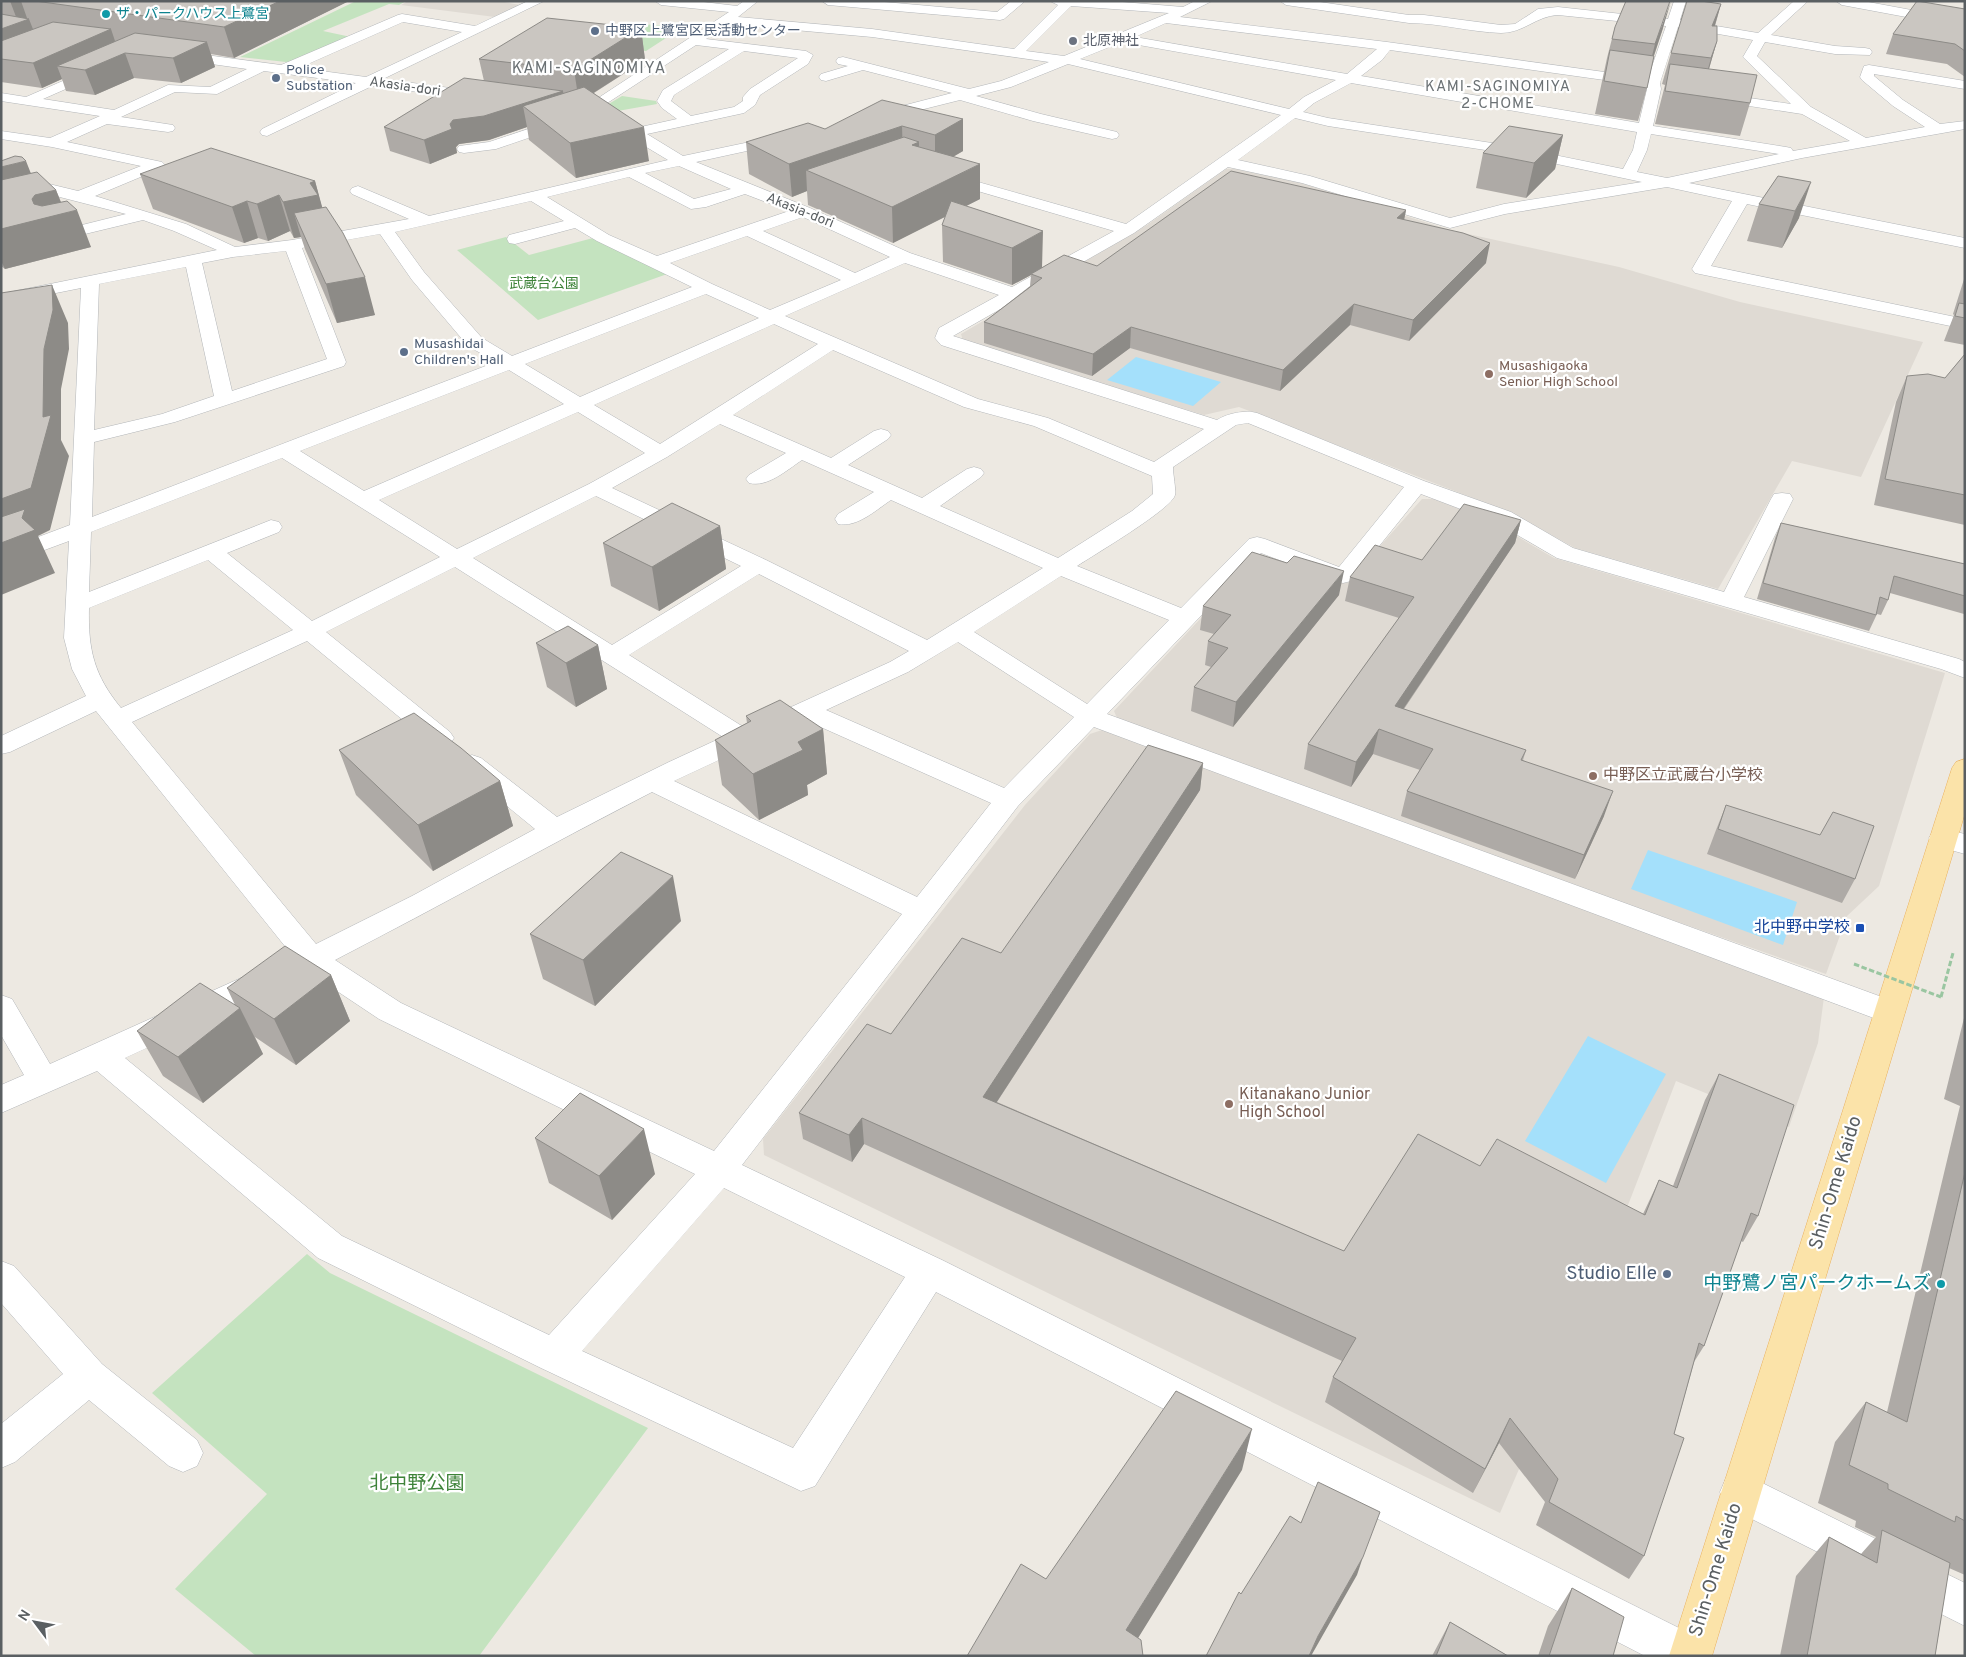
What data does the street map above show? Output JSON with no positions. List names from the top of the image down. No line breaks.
{"streets":{"main road":["Shin-Ome Kaido"],"street":["Akasia-dori"]},"districts":["KAMI-SAGINOMIYA","KAMI-SAGINOMIYA 2-CHOME"],"parks":["武蔵台公園","北中野公園"],"places":{"other":["ザ・パークハウス上鷺宮","中野区上鷺宮区民活動センター","北原神社","Police Substation","Musashidai Children's Hall","Musashigaoka Senior High School","中野区立武蔵台小学校","Kitanakano Junior High School","Studio Elle","中野鷺ノ宮パークホームズ"],"transit":["北中野中学校"]},"north":"top left"}
